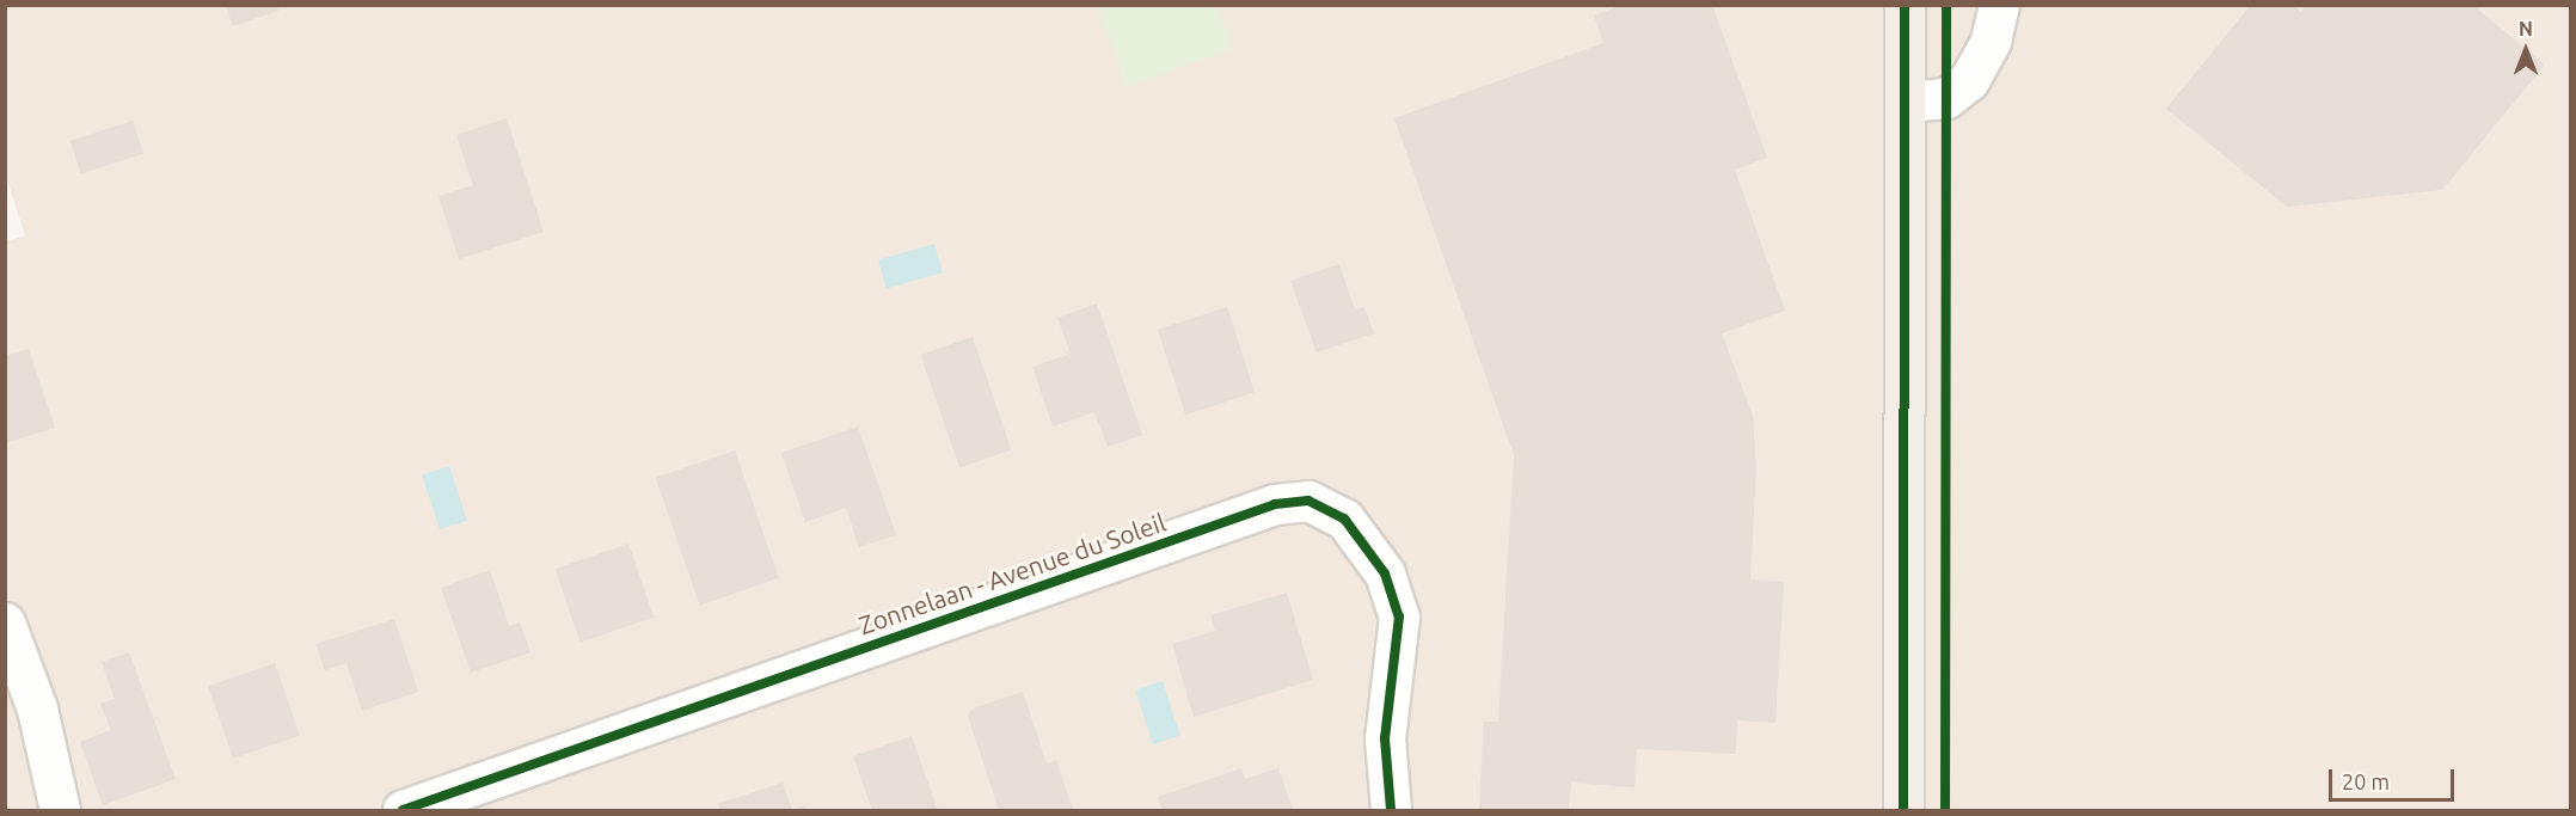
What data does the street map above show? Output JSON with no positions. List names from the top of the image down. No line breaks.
{"streets":{"street":["Zonnelaan - Avenue du Soleil"]},"scale_bar":"20 m","north":"top"}
